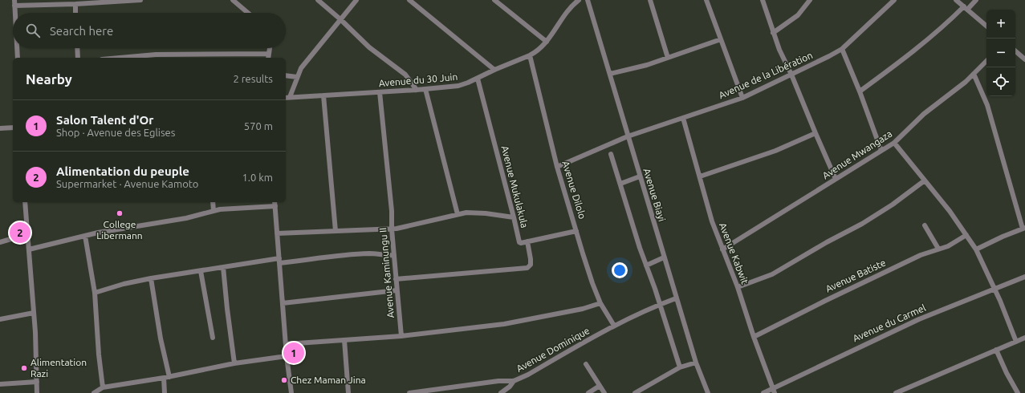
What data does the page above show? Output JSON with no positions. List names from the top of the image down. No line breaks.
{"streets":{"street":["Avenue de la Libération","Avenue du 30 Juin","Avenue Mwangaza","Avenue Mukulakula","Avenue Dilolo","Avenue Biayi","Avenue Kabwit","Avenue Kaminungu II","Avenue Batiste","Avenue du Carmel","Avenue Dominique"]},"crossings":[["Avenue de la Libération","Avenue Dilolo"],["Avenue de la Libération","Avenue Biayi"],["Avenue de la Libération","Avenue Kabwit"],["Avenue du 30 Juin","Avenue Mukulakula"],["Avenue du 30 Juin","Avenue Dilolo"],["Avenue du 30 Juin","Avenue Kaminungu II"],["Avenue Mwangaza","Avenue Kabwit"],["Avenue Mukulakula","Avenue Dilolo"],["Avenue Dilolo","Avenue Dominique"],["Avenue Biayi","Avenue Dominique"],["Avenue Kabwit","Avenue Batiste"],["Avenue Kabwit","Avenue du Carmel"]],"places":["College Libermann","Alimentation Razi","Chez Maman Jina"],"page":{"map_buttons":["+","−"],"search":"Search here","heading":["Nearby","2 results"],"list":[{"mark":"1","name":"Salon Talent d'Or","note":"Shop · Avenue des Eglises","value":"570 m"},{"mark":"2","name":"Alimentation du peuple","note":"Supermarket · Avenue Kamoto","value":"1.0 km"}],"pins":["2","1"]}}
